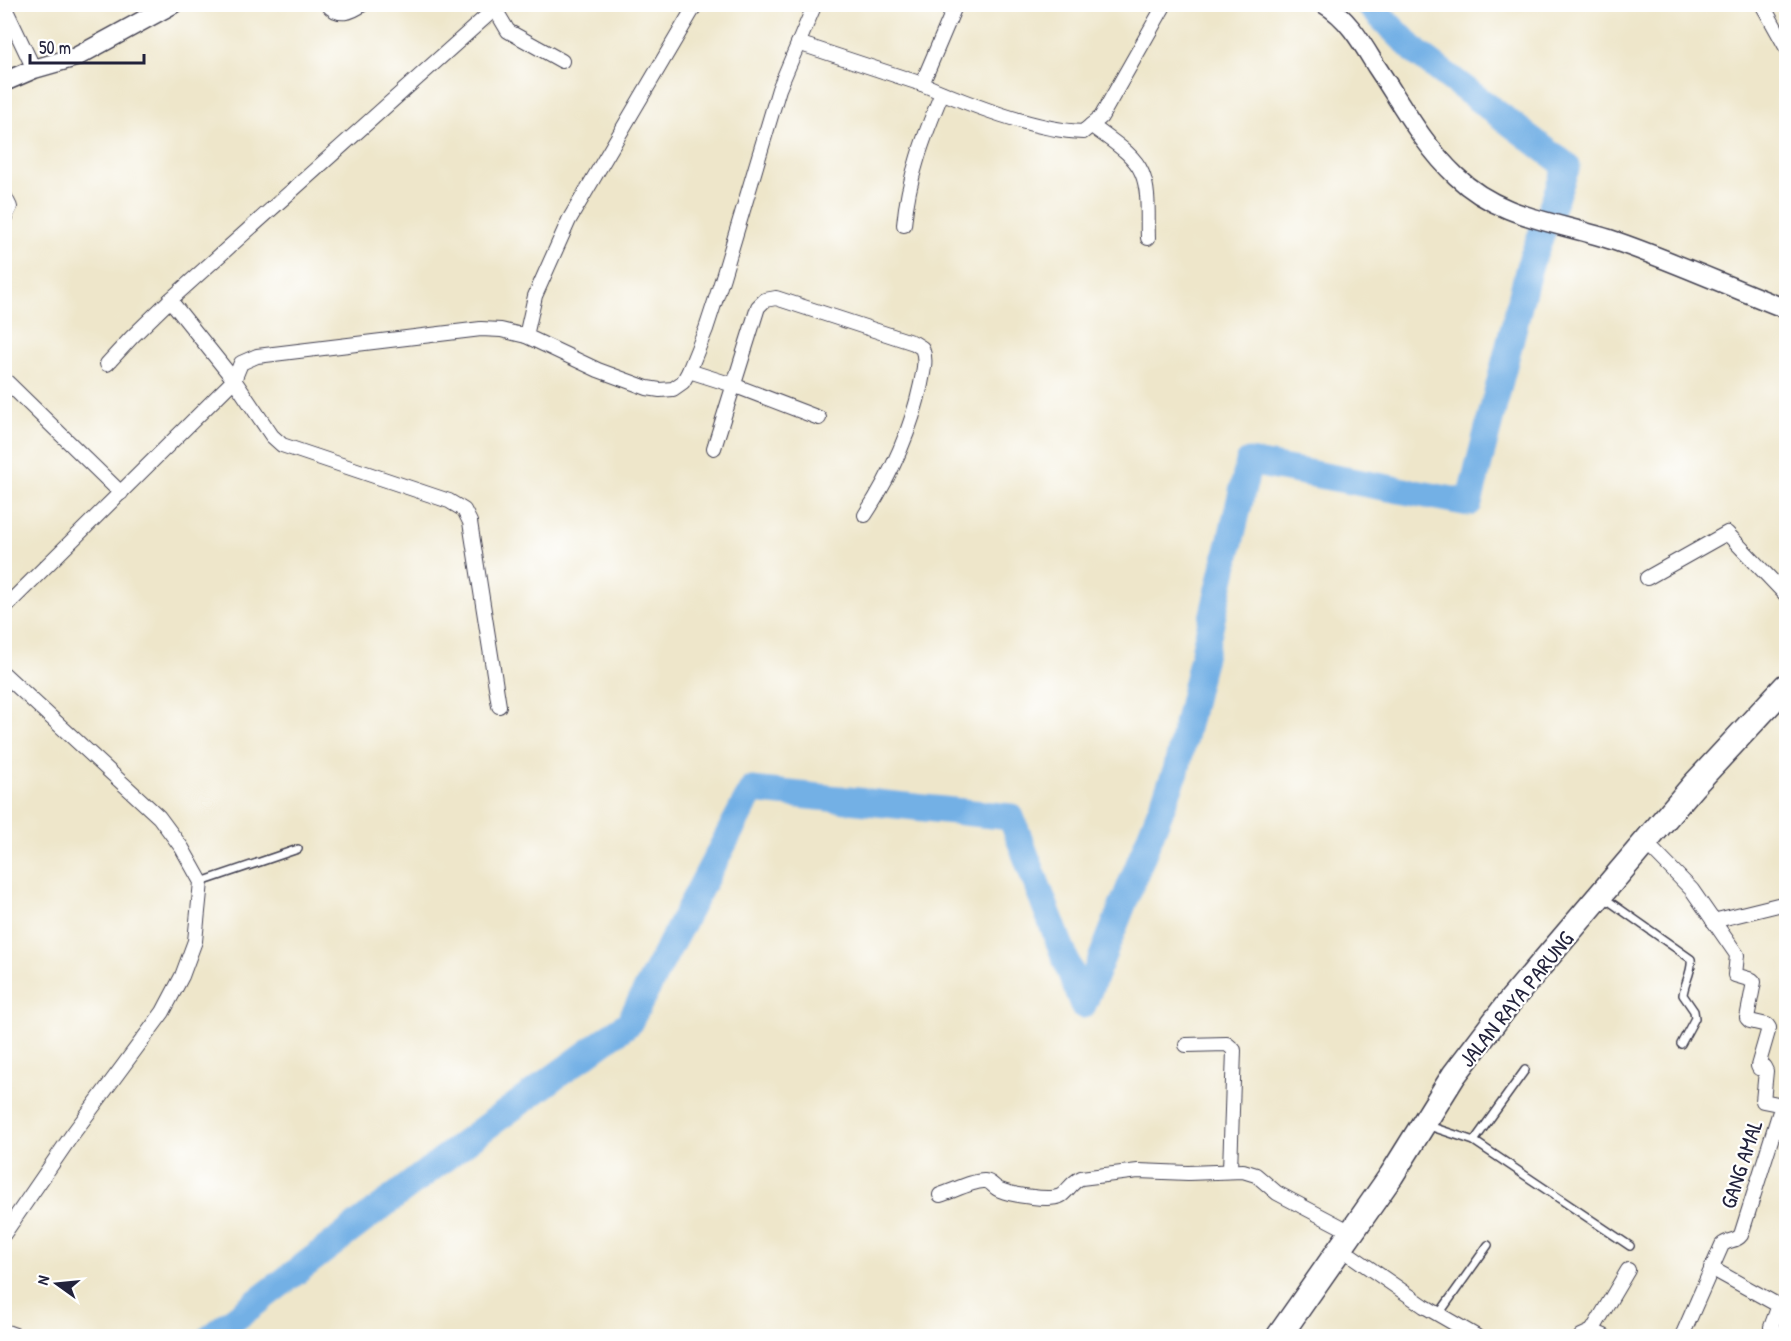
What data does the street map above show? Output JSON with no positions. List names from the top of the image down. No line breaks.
{"streets":{"highway":["JALAN RAYA PARUNG"],"street":["GANG AMAL"]},"crossings":[["JALAN RAYA PARUNG","GANG AMAL"]],"scale_bar":"50 m","north":"left"}
